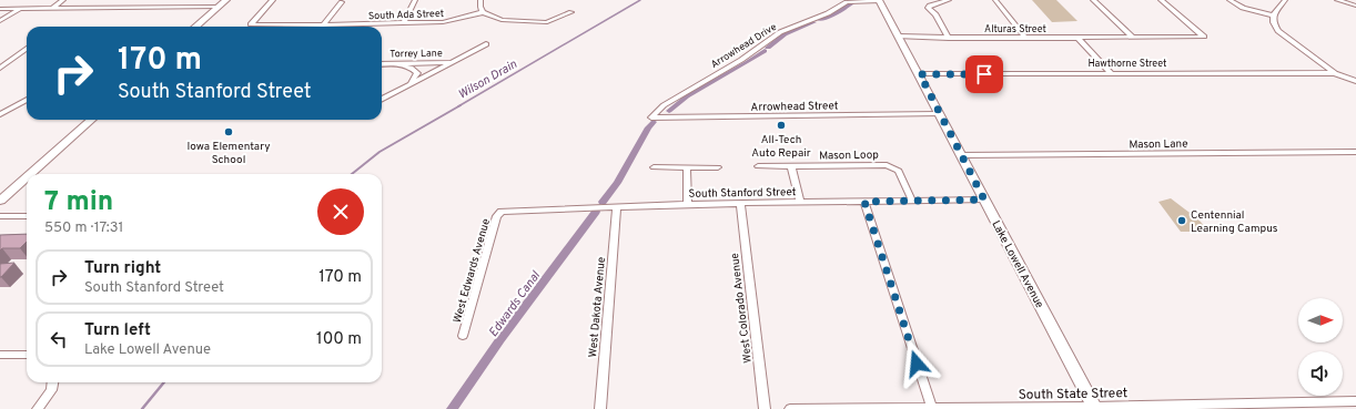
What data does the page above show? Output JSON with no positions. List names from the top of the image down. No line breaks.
{"streets":{"main road":["Lake Lowell Avenue"],"street":["South Ada Street","Alturas Street","Arrowhead Drive","Torrey Lane","Hawthorne Street","Arrowhead Street","Mason Lane","Mason Loop","South Stanford Street","West Edwards Avenue","West Dakota Avenue","West Colorado Avenue","South State Street"]},"crossings":[["Alturas Street","Lake Lowell Avenue"],["Arrowhead Drive","Arrowhead Street"],["Arrowhead Drive","Lake Lowell Avenue"],["Hawthorne Street","Lake Lowell Avenue"],["Arrowhead Street","Lake Lowell Avenue"],["Mason Lane","Lake Lowell Avenue"],["Mason Loop","South Stanford Street"],["South Stanford Street","Lake Lowell Avenue"],["South Stanford Street","West Edwards Avenue"],["South Stanford Street","West Dakota Avenue"],["South Stanford Street","West Colorado Avenue"],["Lake Lowell Avenue","South State Street"]],"water":["Wilson Drain","Edwards Canal"],"places":["All-Tech Auto Repair","Iowa Elementary School","Centennial Learning Campus"],"north":"right","page":{"turn":["170 m","South Stanford Street"],"heading":["7 min","550 m · 17:31"],"list":[{"name":"Turn right","note":"South Stanford Street","value":"170 m"},{"name":"Turn left","note":"Lake Lowell Avenue","value":"100 m"}]}}
